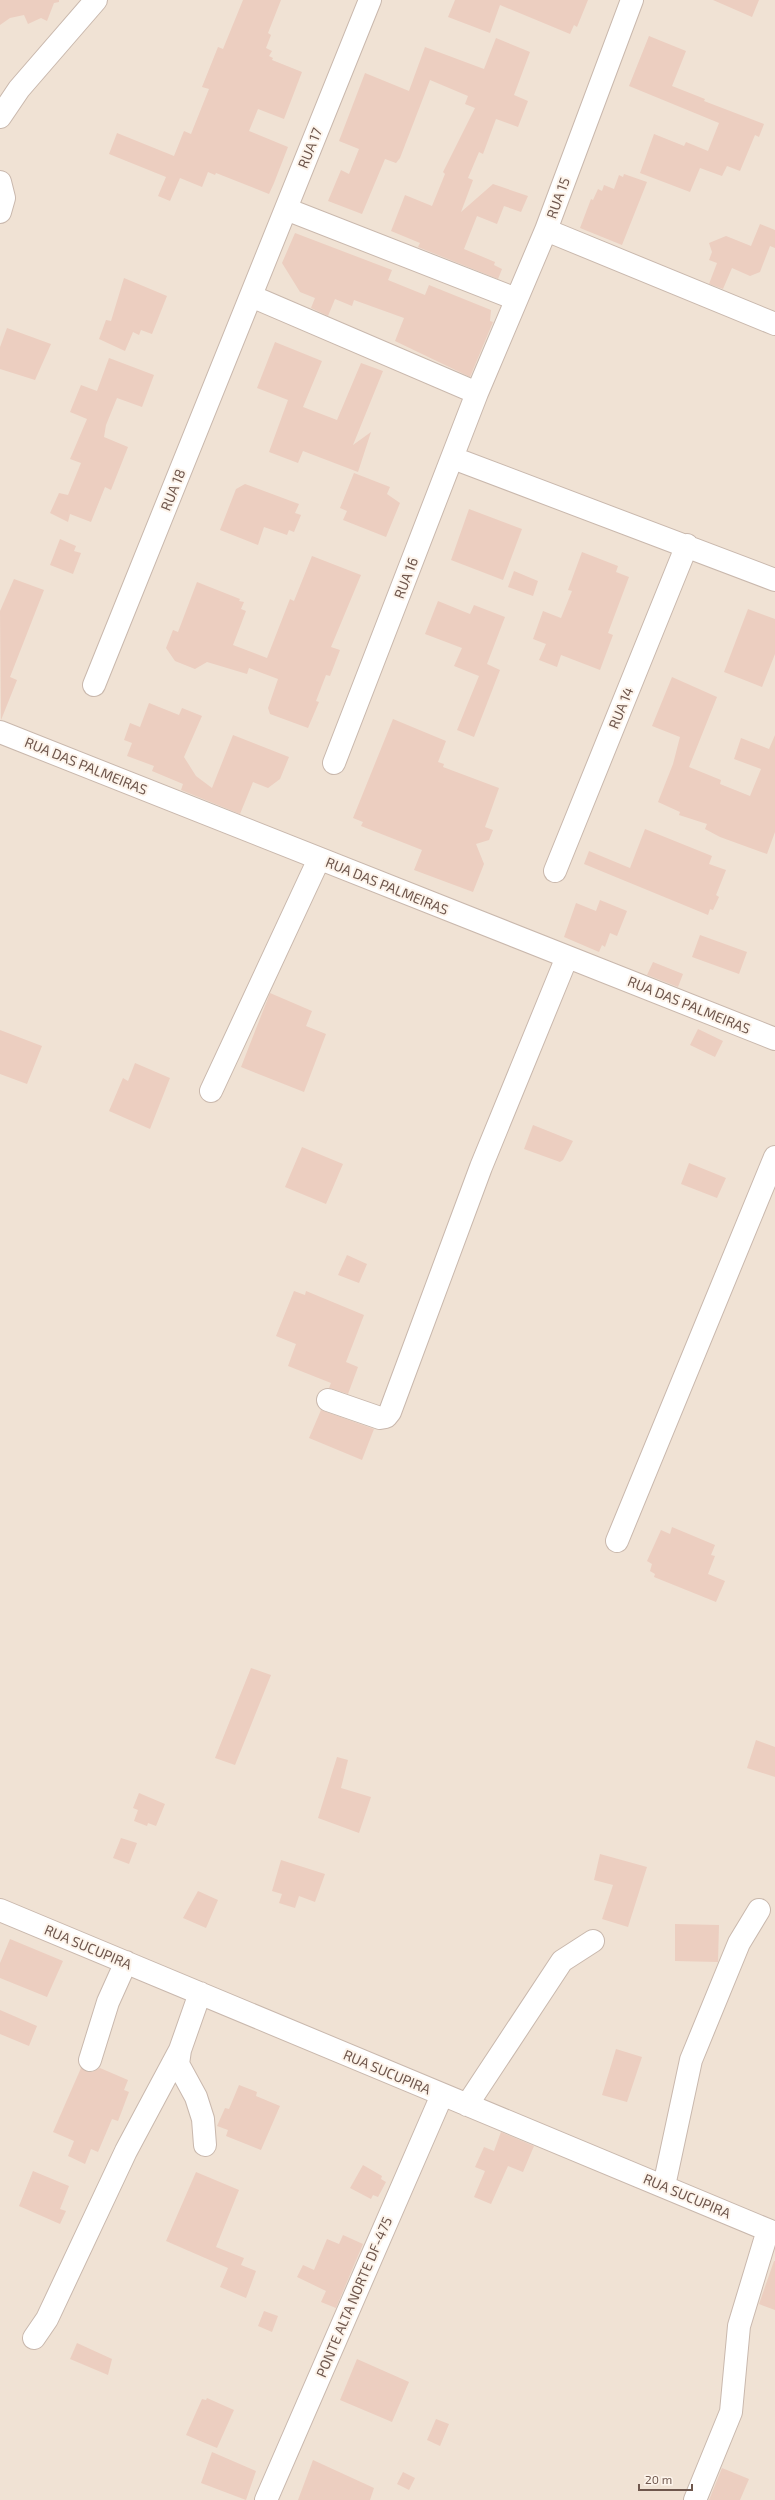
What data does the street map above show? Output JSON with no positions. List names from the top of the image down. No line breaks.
{"streets":{"street":["RUA 17","RUA 15","RUA 18","RUA 16","RUA 14","RUA DAS PALMEIRAS","RUA SUCUPIRA","PONTE ALTA NORTE DF-475"]},"crossings":[["RUA 17","RUA 18"],["RUA 15","RUA 16"],["RUA SUCUPIRA","PONTE ALTA NORTE DF-475"]],"scale_bar":"20 m"}
